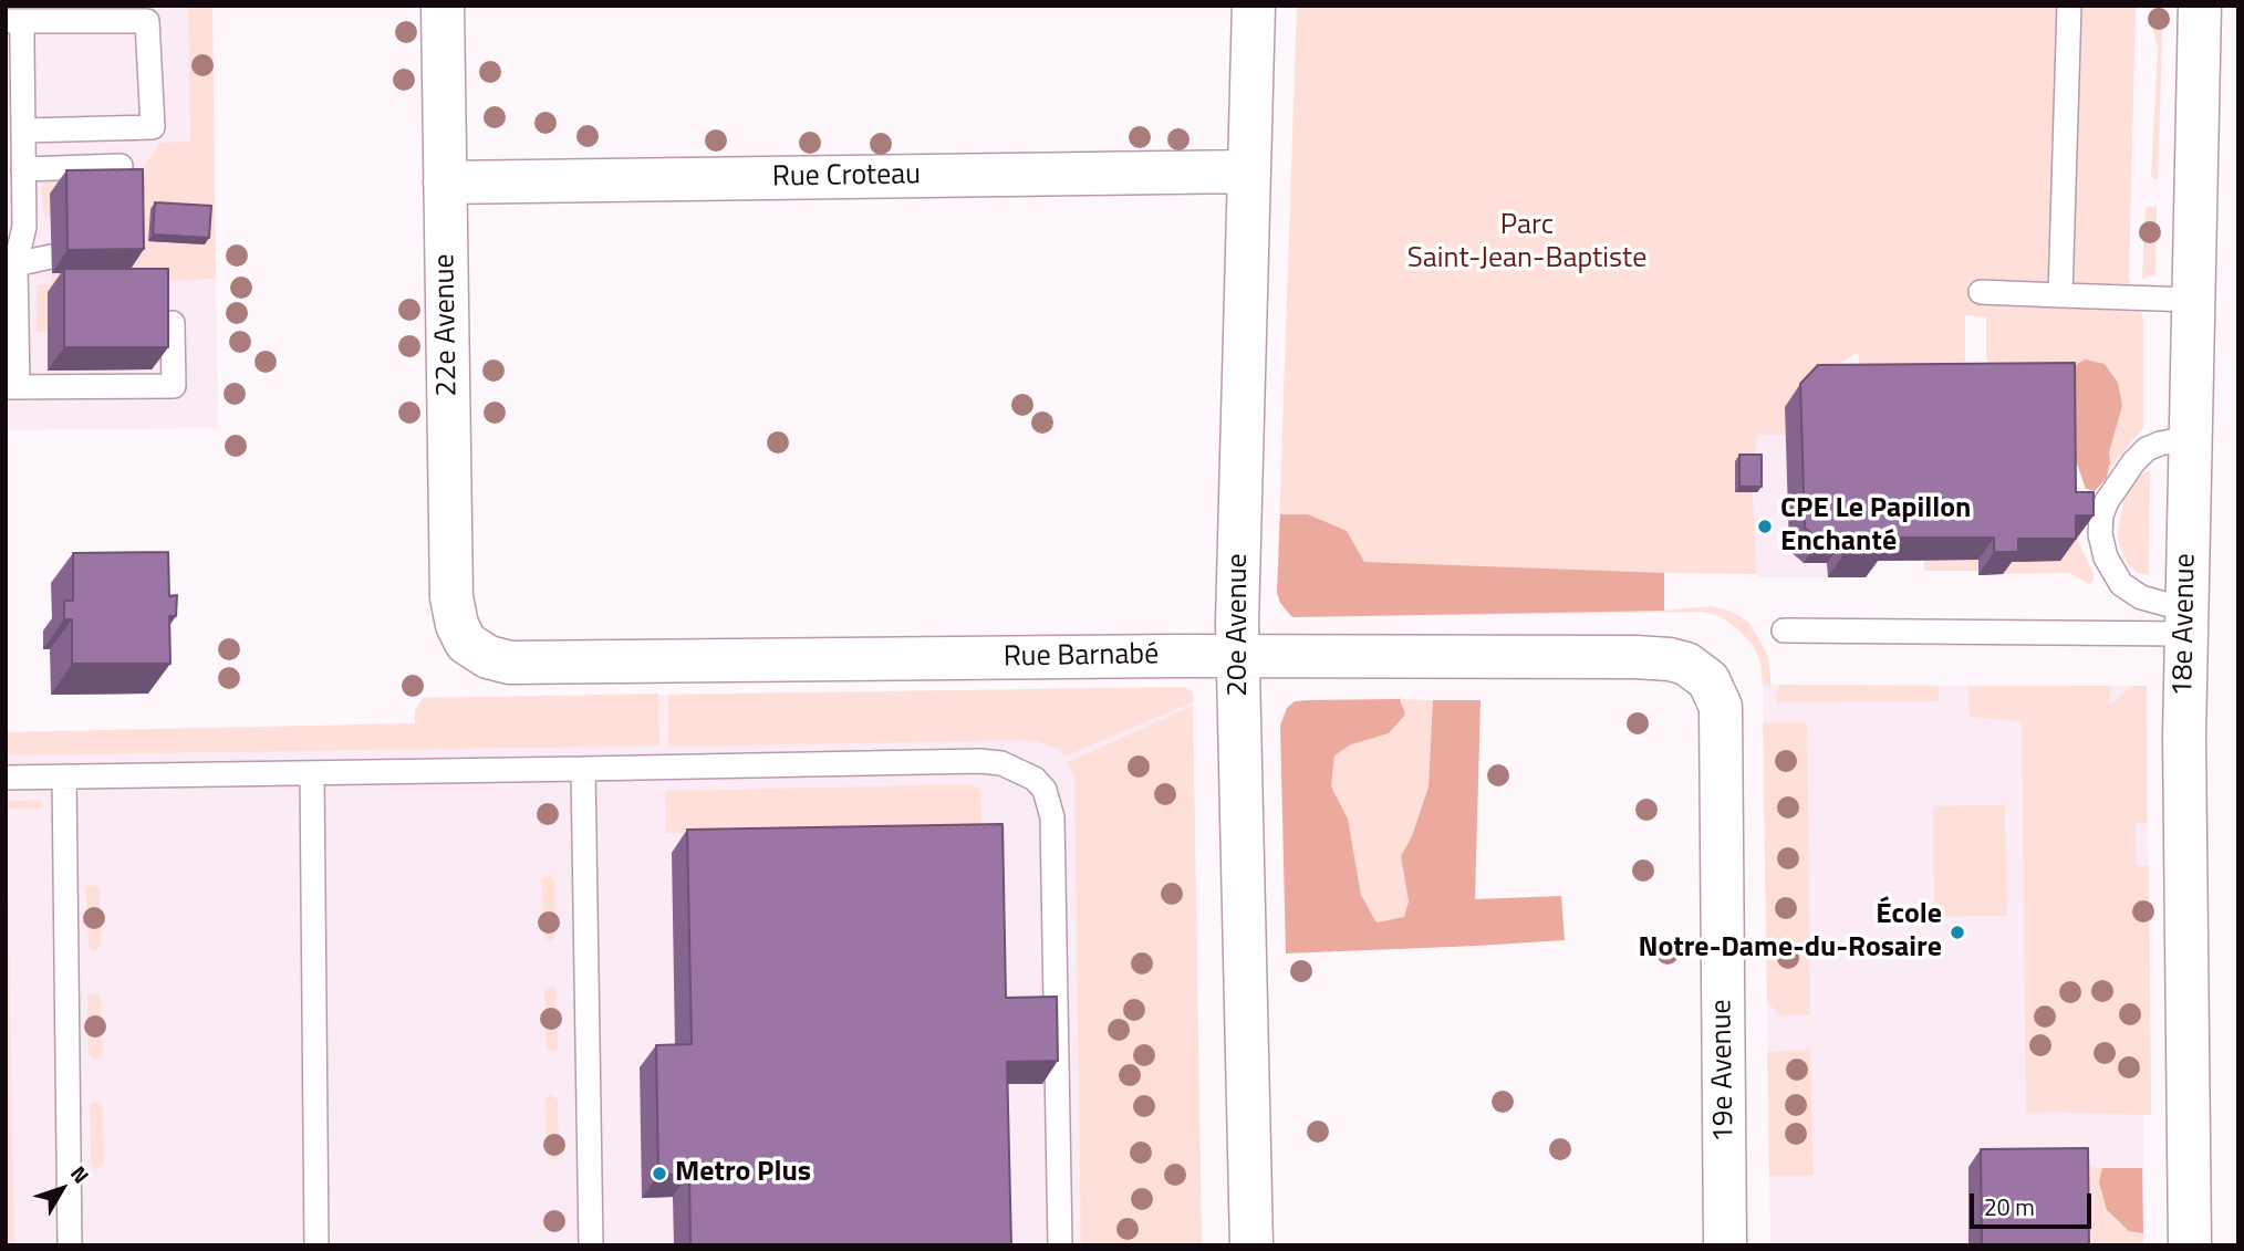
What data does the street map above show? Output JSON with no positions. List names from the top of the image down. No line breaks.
{"streets":{"street":["Rue Croteau","22e Avenue","20e Avenue","18e Avenue","Rue Barnabé","19e Avenue"]},"crossings":[["Rue Croteau","22e Avenue"],["Rue Croteau","20e Avenue"],["22e Avenue","Rue Barnabé"],["20e Avenue","Rue Barnabé"],["Rue Barnabé","19e Avenue"]],"parks":["Parc Saint-Jean-Baptiste"],"places":["CPE Le Papillon Enchanté","École Notre-Dame-du-Rosaire","Metro Plus"],"scale_bar":"20 m","north":"top right"}
